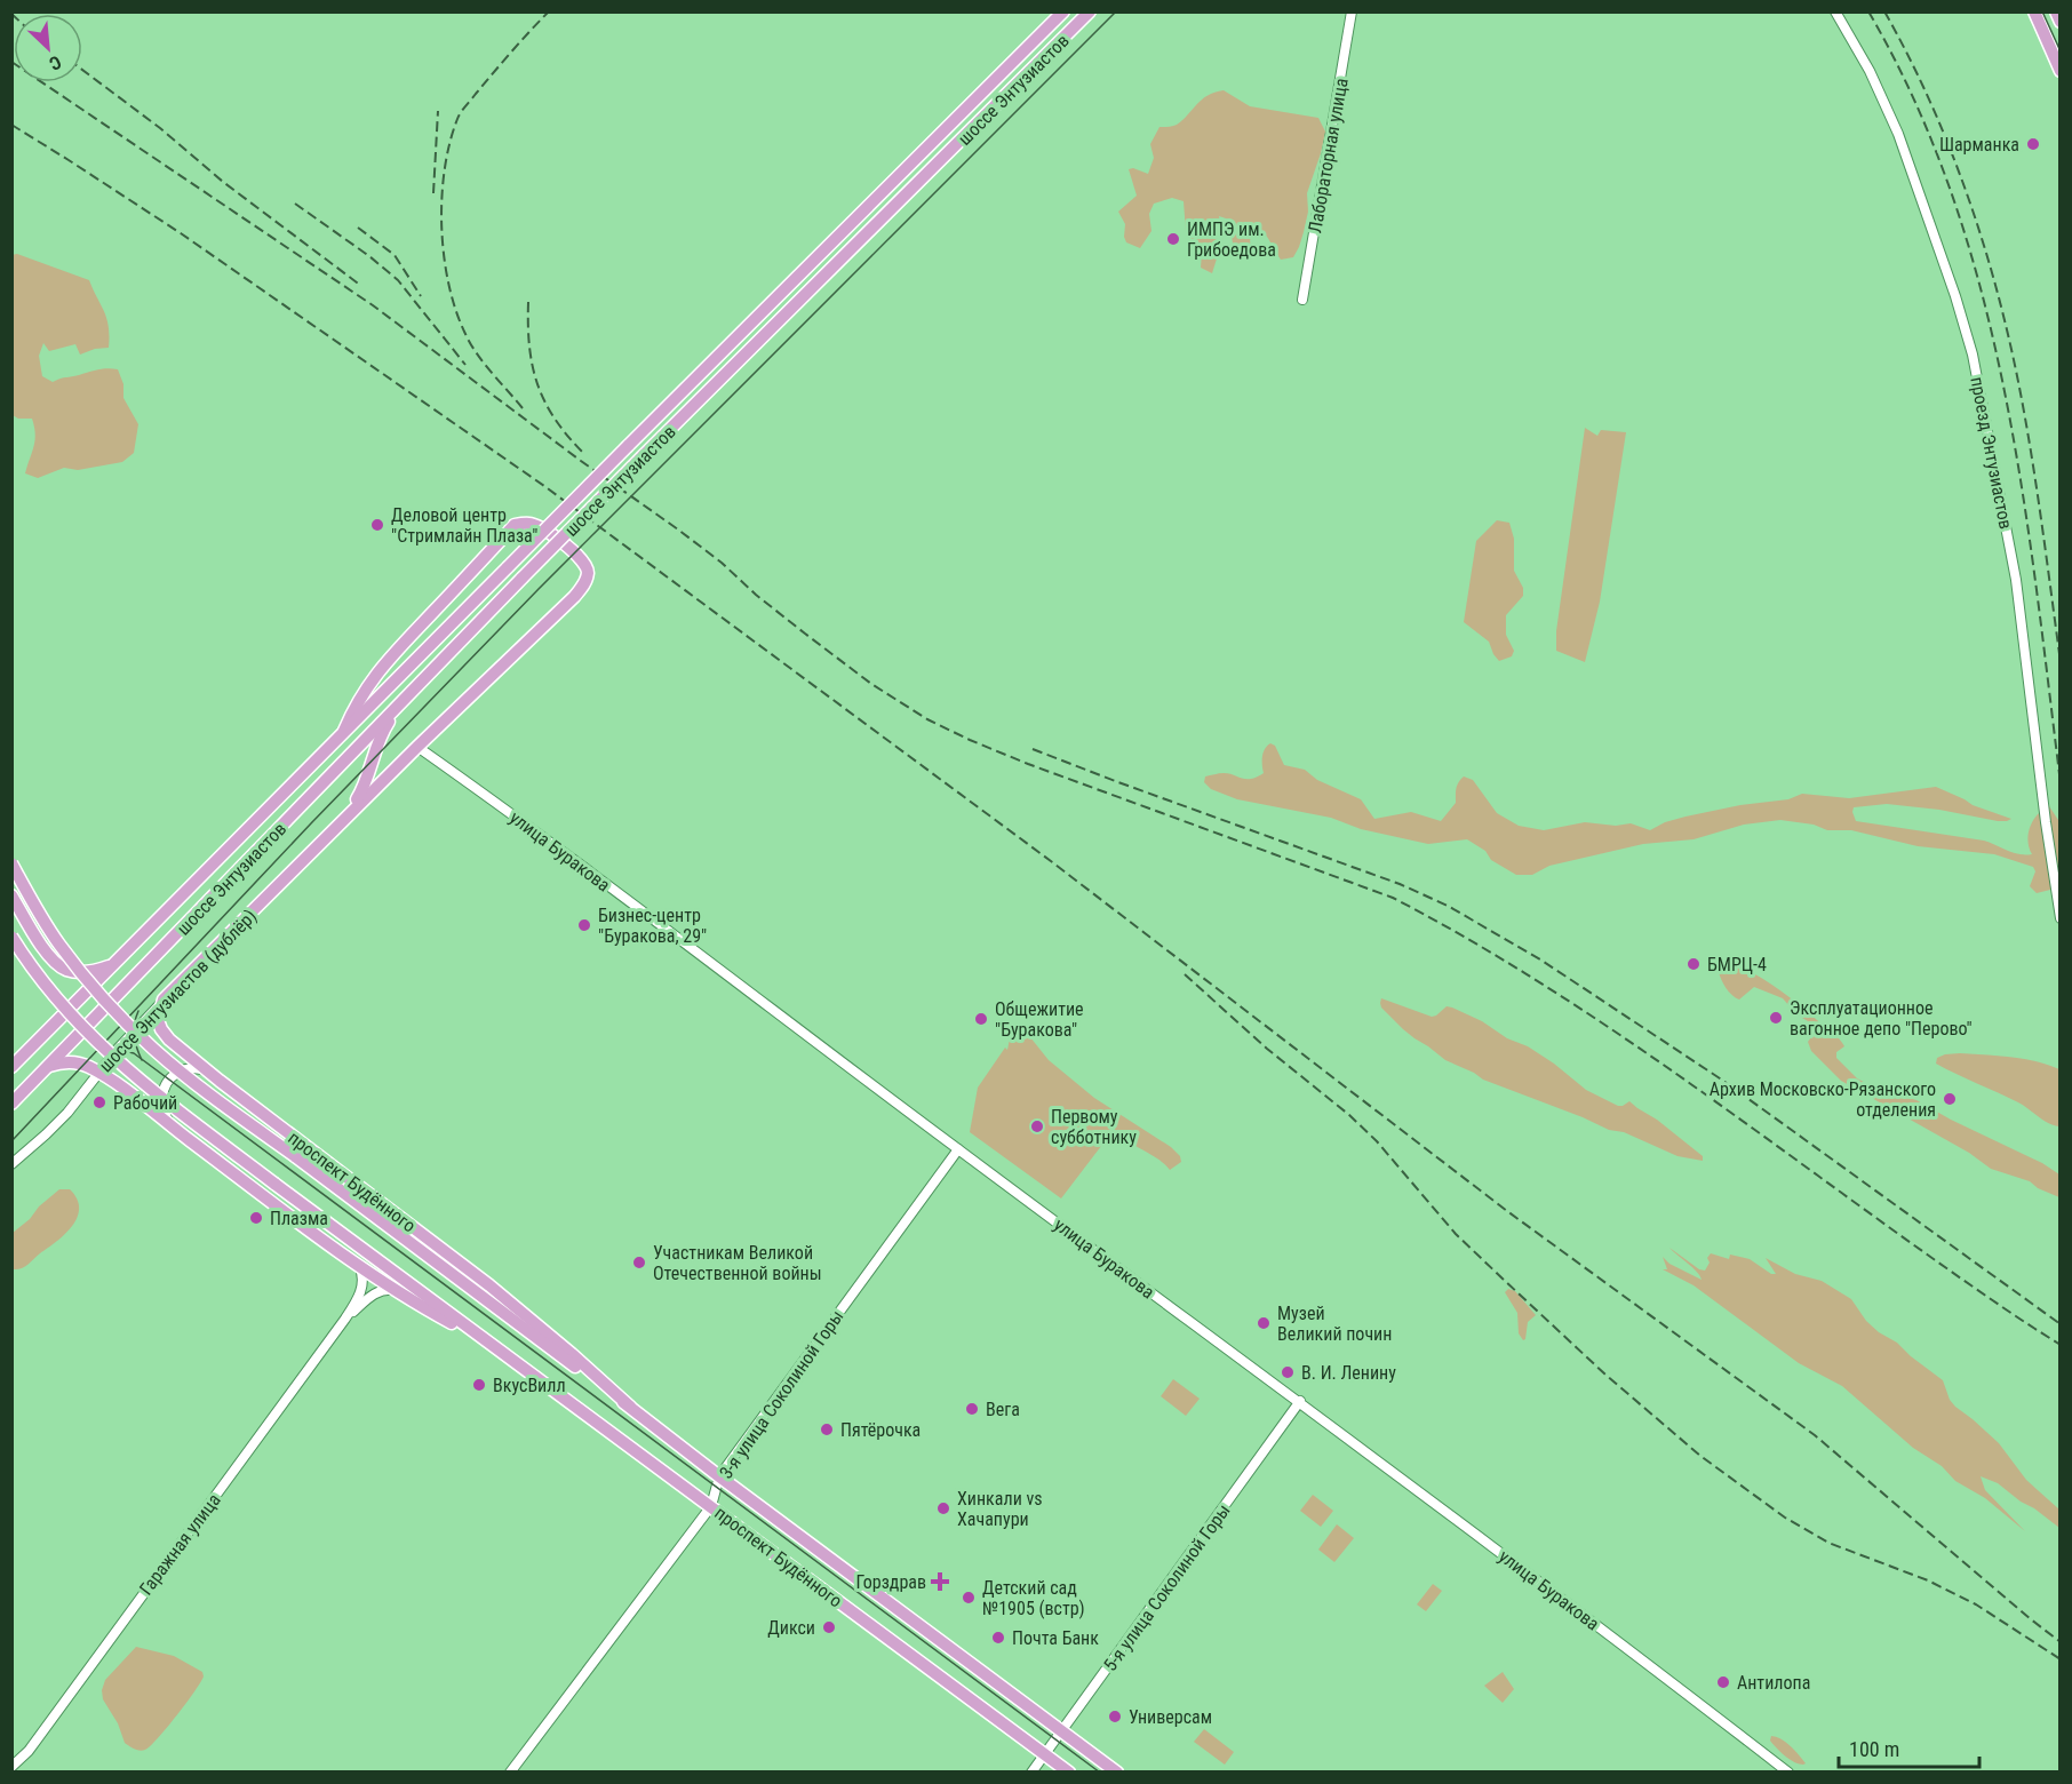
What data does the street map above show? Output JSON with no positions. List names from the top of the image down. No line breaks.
{"streets":{"main road":["шоссе Энтузиастов","шоссе Энтузиастов (дублёр)","проспект Будённого"],"street":["Лабораторная улица","проезд Энтузиастов","улица Буракова","3-я улица Соколиной Горы","Гаражная улица","5-я улица Соколиной Горы"]},"crossings":[["шоссе Энтузиастов","проспект Будённого"],["улица Буракова","3-я улица Соколиной Горы"],["улица Буракова","5-я улица Соколиной Горы"],["шоссе Энтузиастов (дублёр)","проспект Будённого"],["проспект Будённого","3-я улица Соколиной Горы"],["проспект Будённого","Гаражная улица"],["проспект Будённого","5-я улица Соколиной Горы"]],"places":{"other":["Шарманка","ИМПЭ им. Грибоедова","Деловой центр \"Стримлайн Плаза\"","Бизнес-центр \"Буракова, 29\"","БМРЦ-4","Эксплуатационное вагонное депо \"Перово\"","Общежитие \"Буракова\"","Архив Московско-Рязанского отделения","Рабочий","Первому субботнику","Плазма","Участникам Великой Отечественной войны","Музей Великий почин","В. И. Ленину","ВкусВилл","Вега","Пятёрочка","Хинкали vs Хачапури","Детский сад №1905 (встр)","Дикси","Почта Банк","Антилопа","Универсам"],"health":["Горздрав"]},"scale_bar":"100 m","north":"bottom right"}
